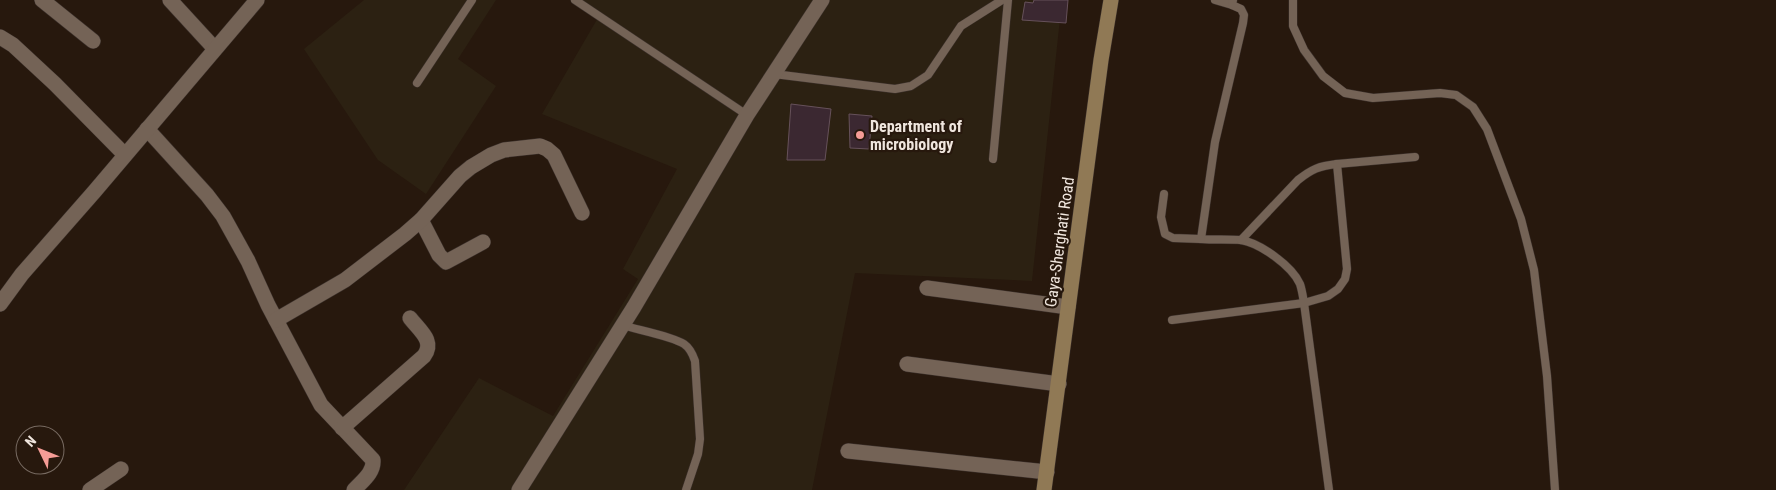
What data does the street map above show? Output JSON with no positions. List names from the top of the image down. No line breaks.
{"streets":{"main road":["Gaya-Sherghati Road"]},"places":["Department of microbiology"],"north":"top left"}
